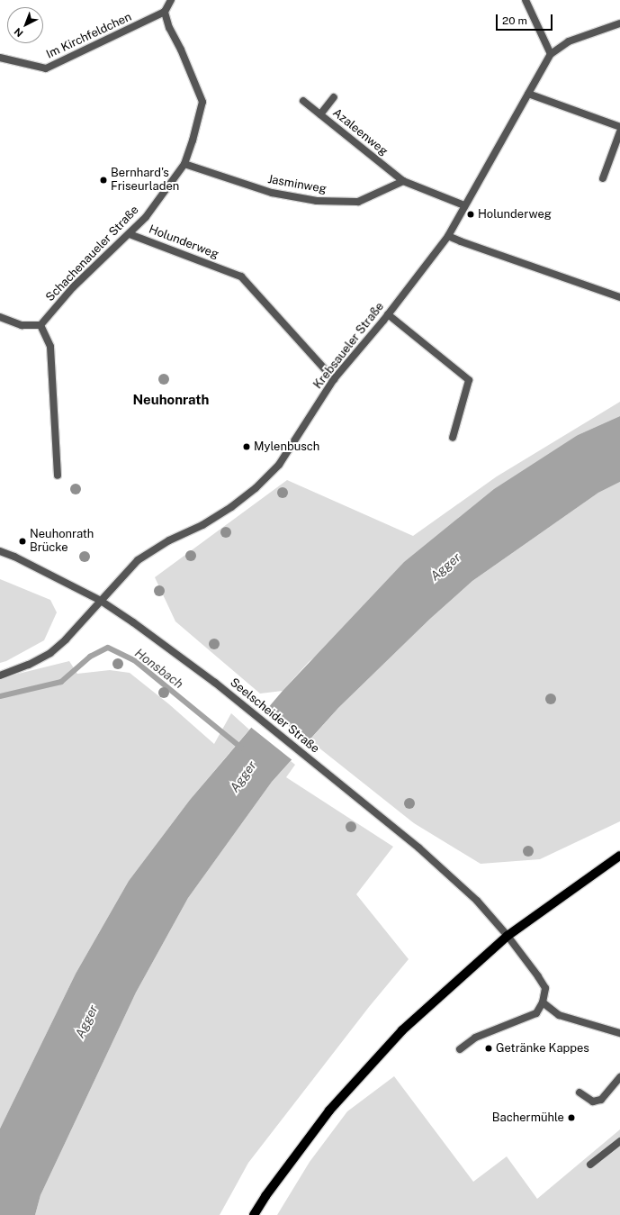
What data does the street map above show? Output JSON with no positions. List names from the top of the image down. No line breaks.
{"streets":{"street":["Im Kirchfeldchen","Azaleenweg","Jasminweg","Holunderweg","Schachenaueler Straße","Krebsaueler Straße","Seelscheider Straße"]},"crossings":[["Im Kirchfeldchen","Schachenaueler Straße"],["Azaleenweg","Jasminweg"],["Jasminweg","Schachenaueler Straße"],["Holunderweg","Schachenaueler Straße"],["Holunderweg","Krebsaueler Straße"],["Krebsaueler Straße","Seelscheider Straße"]],"districts":["Neuhonrath"],"water":["Agger","Honsbach"],"places":["Bernhard's Friseurladen","Holunderweg","Mylenbusch","Neuhonrath Brücke","Getränke Kappes","Bachermühle"],"scale_bar":"20 m","north":"bottom left"}
